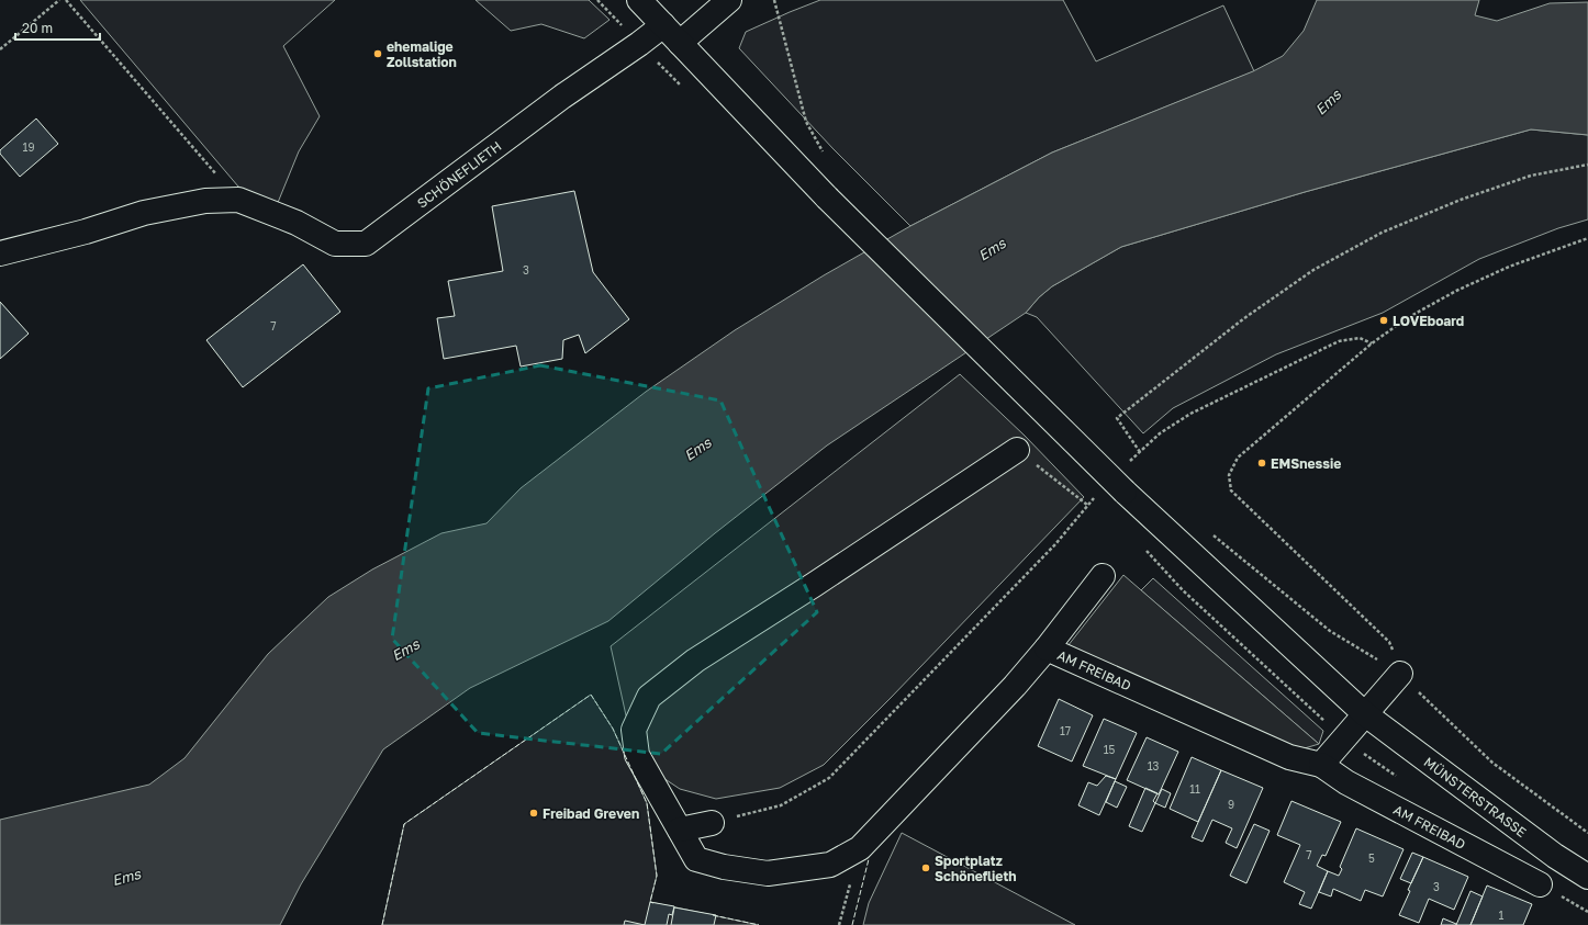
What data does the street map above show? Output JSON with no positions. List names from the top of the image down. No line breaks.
{"streets":{"main road":["SCHÖNEFLIETH","AM FREIBAD","MÜNSTERSTRASSE"]},"crossings":[["SCHÖNEFLIETH","MÜNSTERSTRASSE"]],"water":["Ems"],"places":["ehemalige Zollstation","LOVEboard","EMSnessie","Freibad Greven","Sportplatz Schöneflieth"],"house_numbers":["19","3","7","17","15","13","11","9","7","5","3","1"],"scale_bar":"20 m"}
